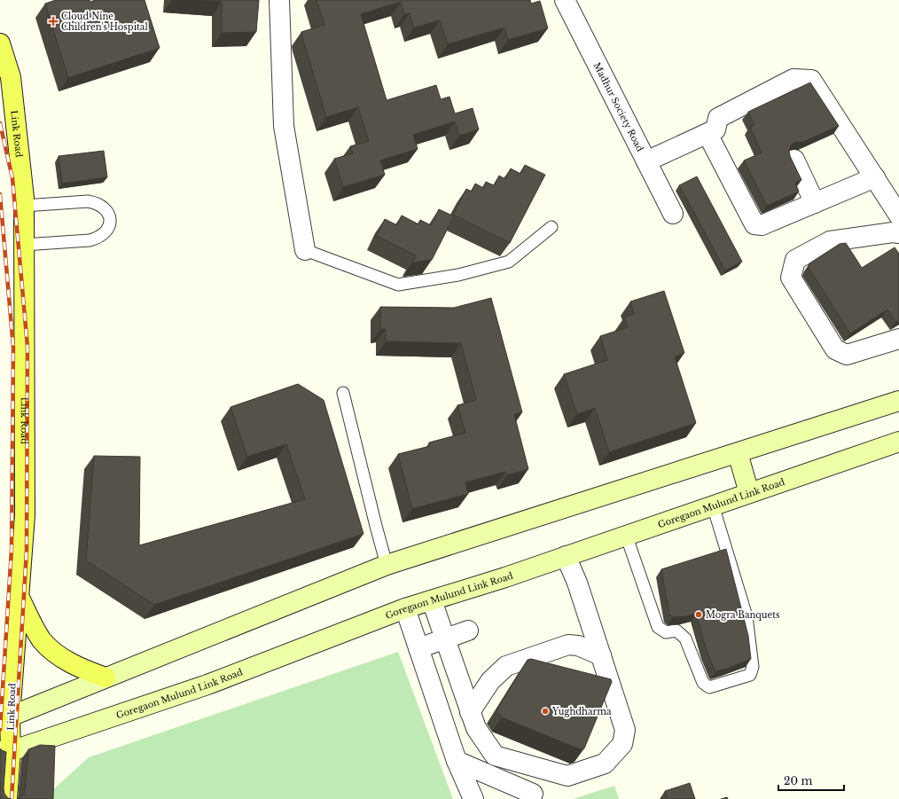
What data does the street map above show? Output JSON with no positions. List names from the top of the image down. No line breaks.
{"streets":{"main road":["Link Road","Goregaon Mulund Link Road"],"street":["Madhur Society Road"]},"crossings":[["Link Road","Goregaon Mulund Link Road"]],"places":{"health":["Cloud Nine Children's Hospital"],"other":["Mogra Banquets","Yughdharma"]},"scale_bar":"20 m"}
